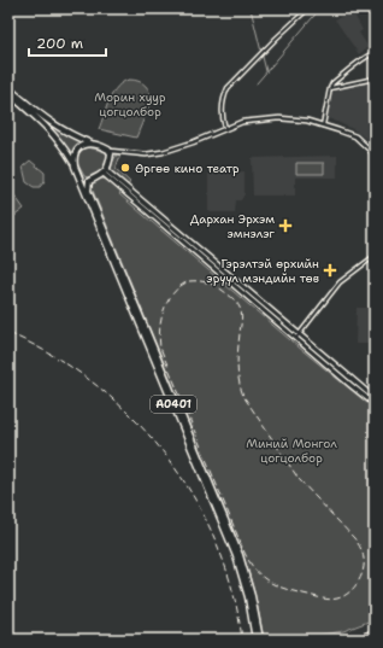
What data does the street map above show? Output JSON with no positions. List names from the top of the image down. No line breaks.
{"streets":{"highway":["A0401"]},"parks":["Морин хуур цогцолбор","Миний Монгол цогцолбор"],"places":{"other":["Өргөө кино театр"],"health":["Дархан Эрхэм эмнэлэг","Гэрэлтэй өрхийн эрүүл мэндийн төв"]},"scale_bar":"200 m"}
